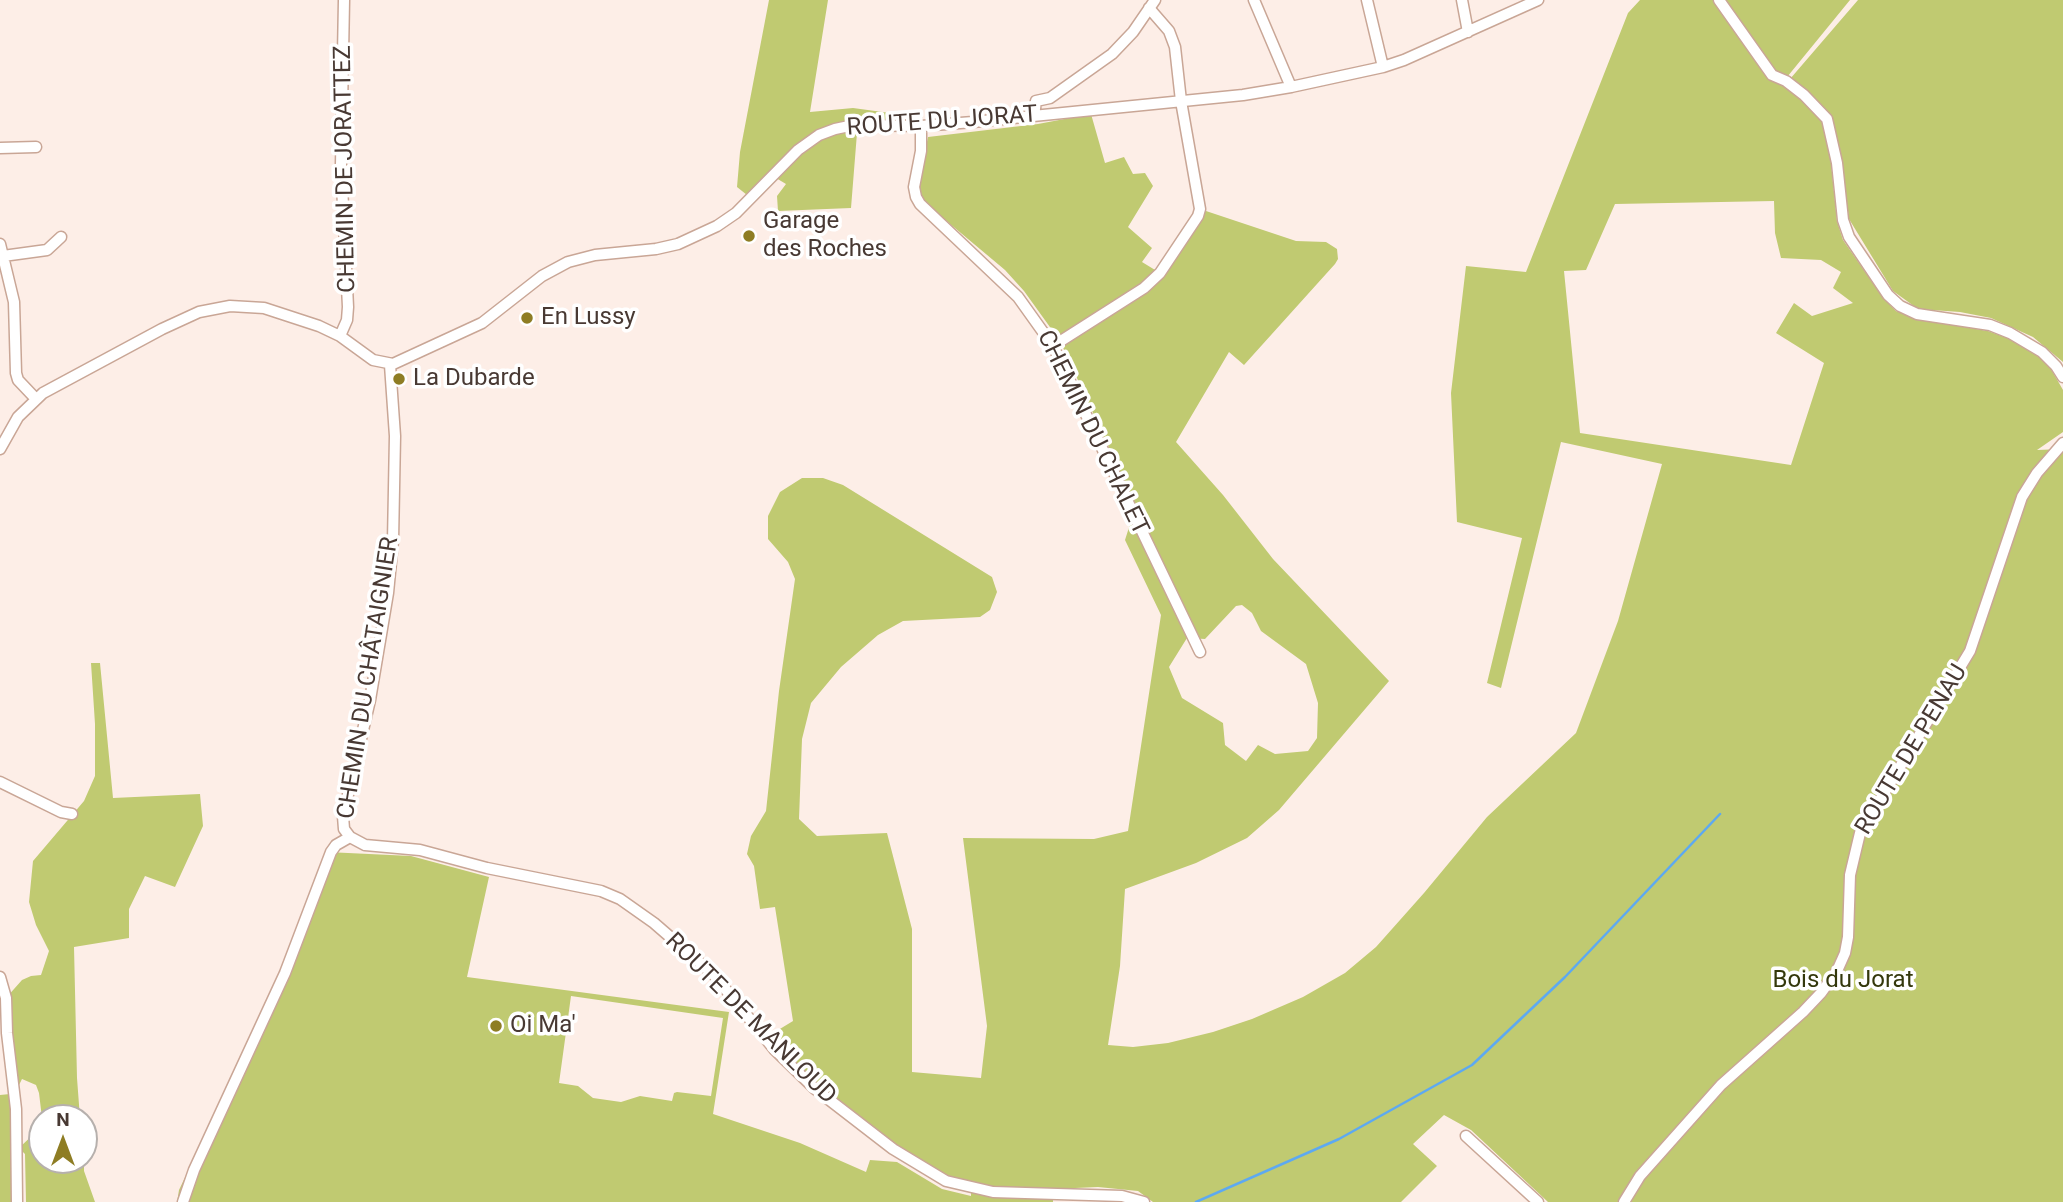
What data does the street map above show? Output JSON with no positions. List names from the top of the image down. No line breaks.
{"streets":{"street":["ROUTE DU JORAT","CHEMIN DE JORATTEZ","CHEMIN DU CHALET","CHEMIN DU CHÂTAIGNIER","ROUTE DE PENAU","ROUTE DE MANLOUD"]},"crossings":[["ROUTE DU JORAT","CHEMIN DU CHALET"],["ROUTE DU JORAT","CHEMIN DU CHÂTAIGNIER"],["CHEMIN DU CHÂTAIGNIER","ROUTE DE MANLOUD"]],"parks":["Bois du Jorat"],"places":["Garage des Roches","En Lussy","La Dubarde","Oi Ma'"],"north":"top"}
